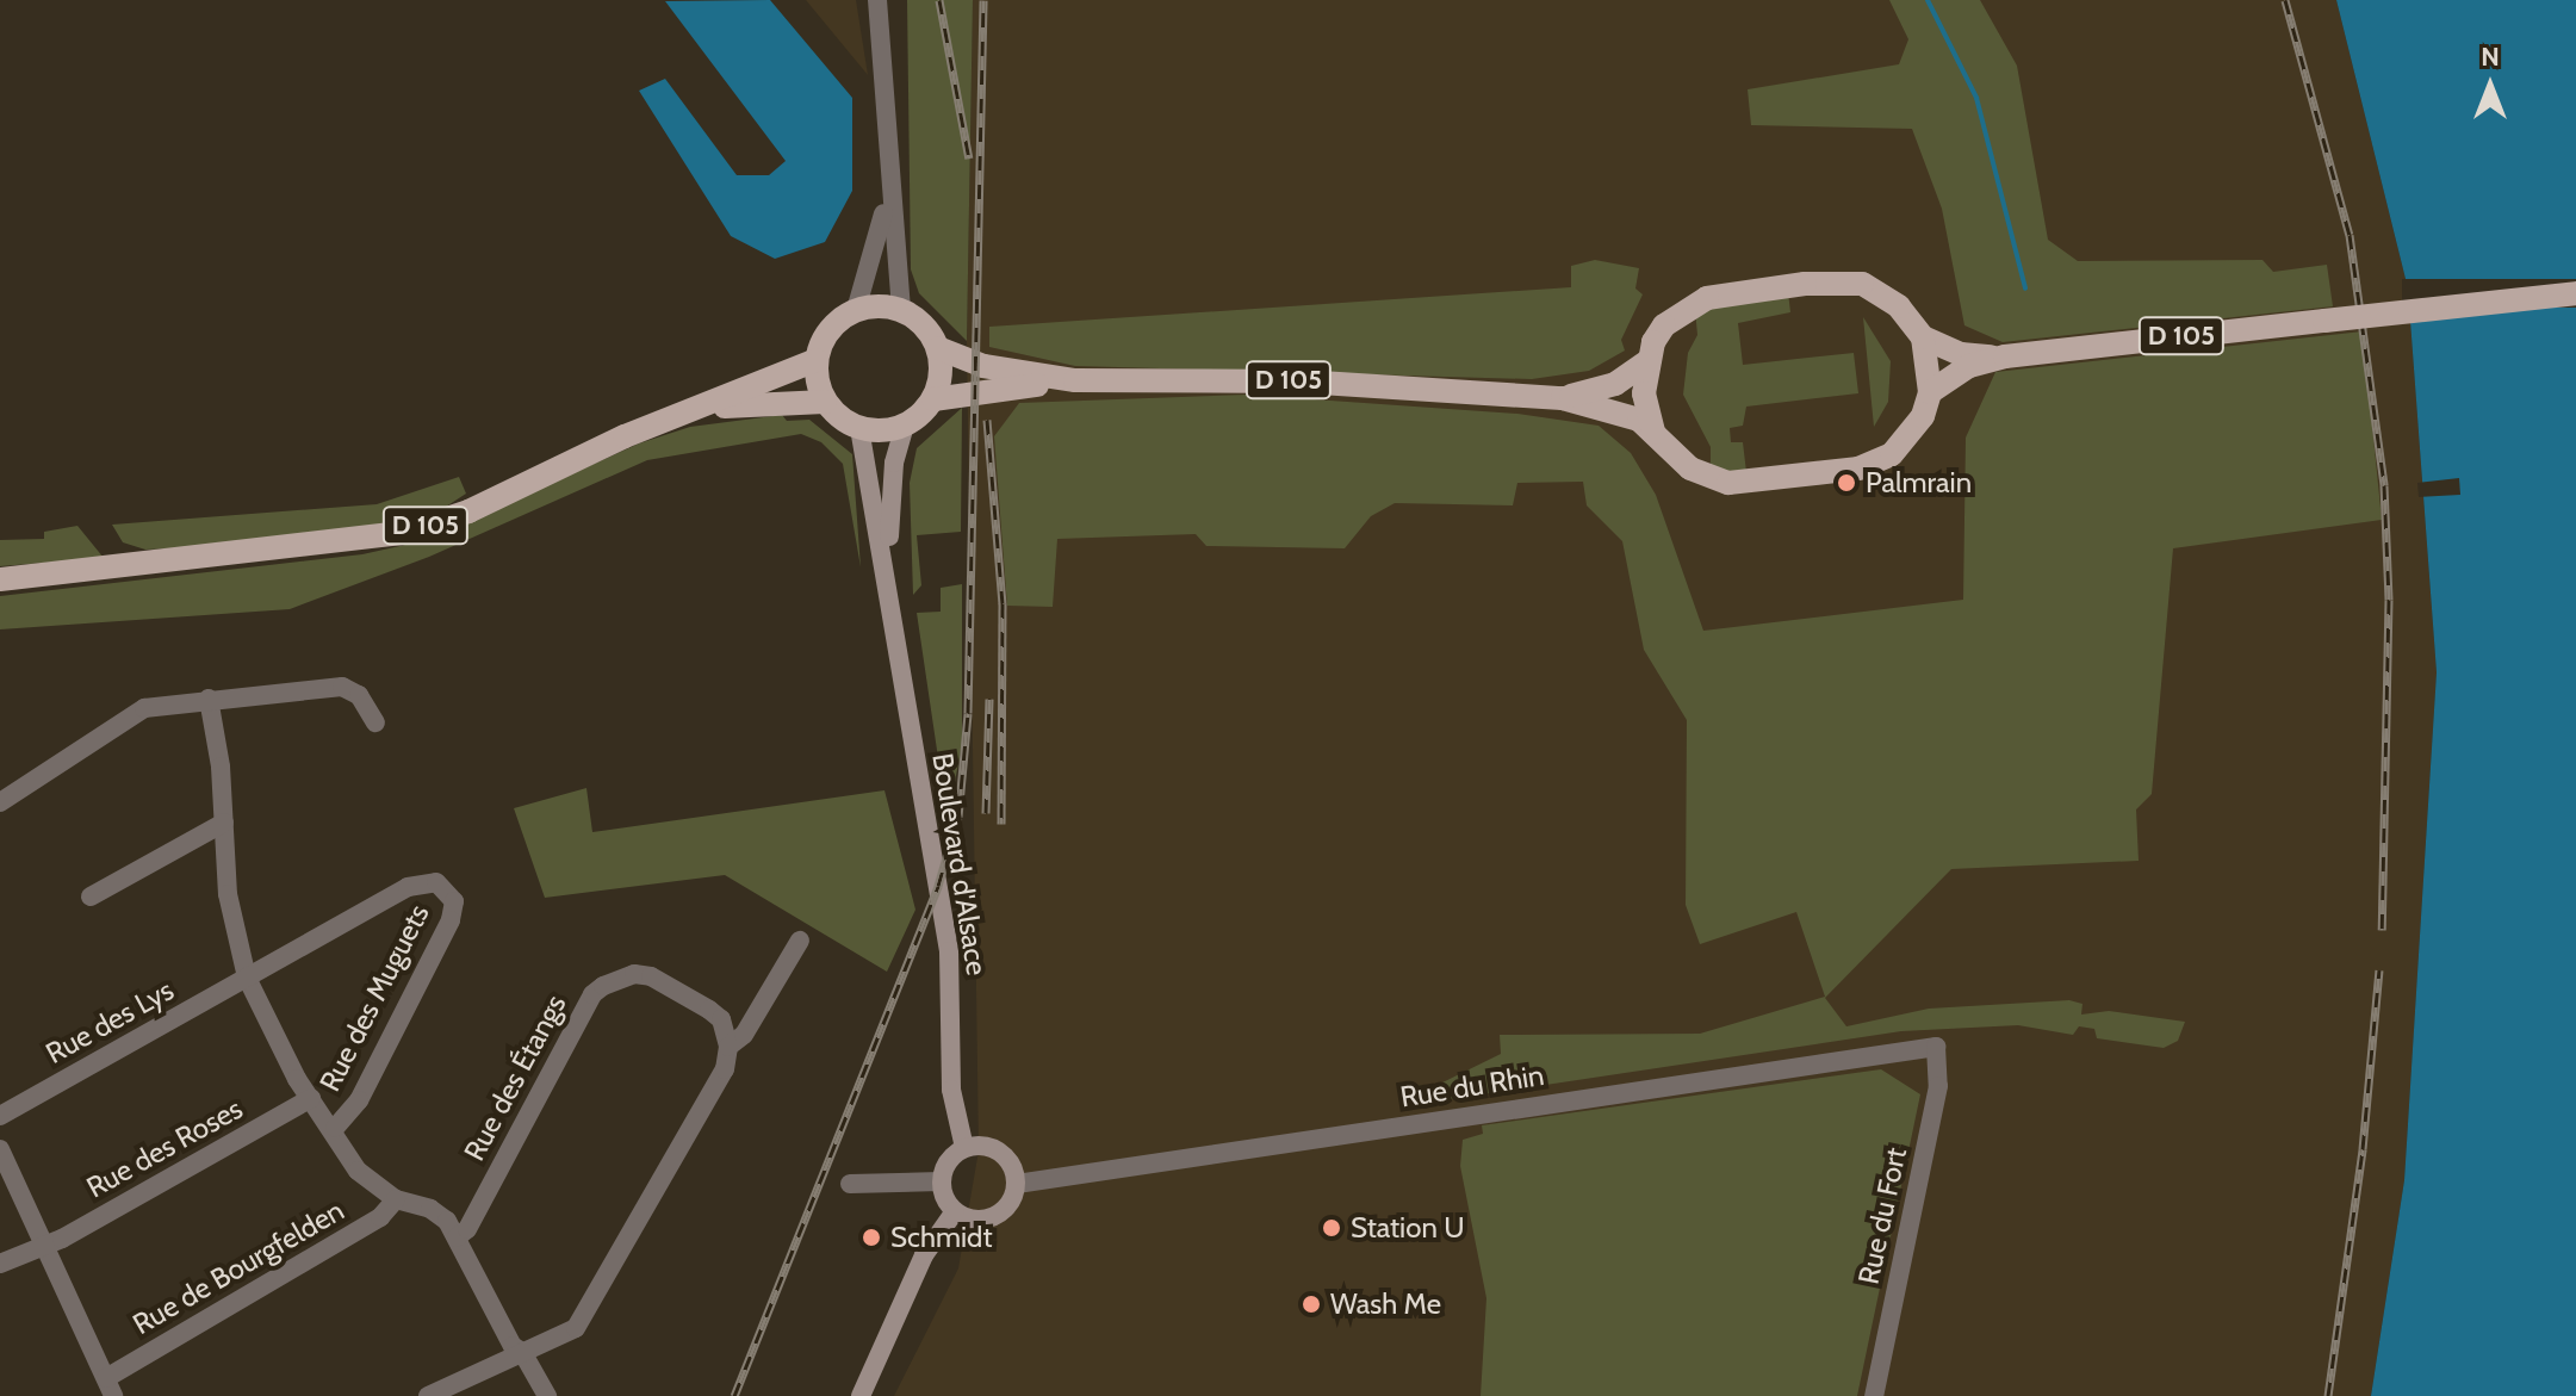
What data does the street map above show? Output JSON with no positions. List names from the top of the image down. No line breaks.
{"streets":{"main road":["D 105","Boulevard d'Alsace"],"street":["Rue des Muguets","Rue des Lys","Rue des Étangs","Rue du Rhin","Rue des Roses","Rue du Fort","Rue de Bourgfelden"]},"crossings":[["D 105","Boulevard d'Alsace"],["Boulevard d'Alsace","Rue du Rhin"],["Rue des Muguets","Rue des Lys"],["Rue du Rhin","Rue du Fort"]],"places":["Palmrain","Station U","Schmidt","Wash Me"],"north":"top"}
